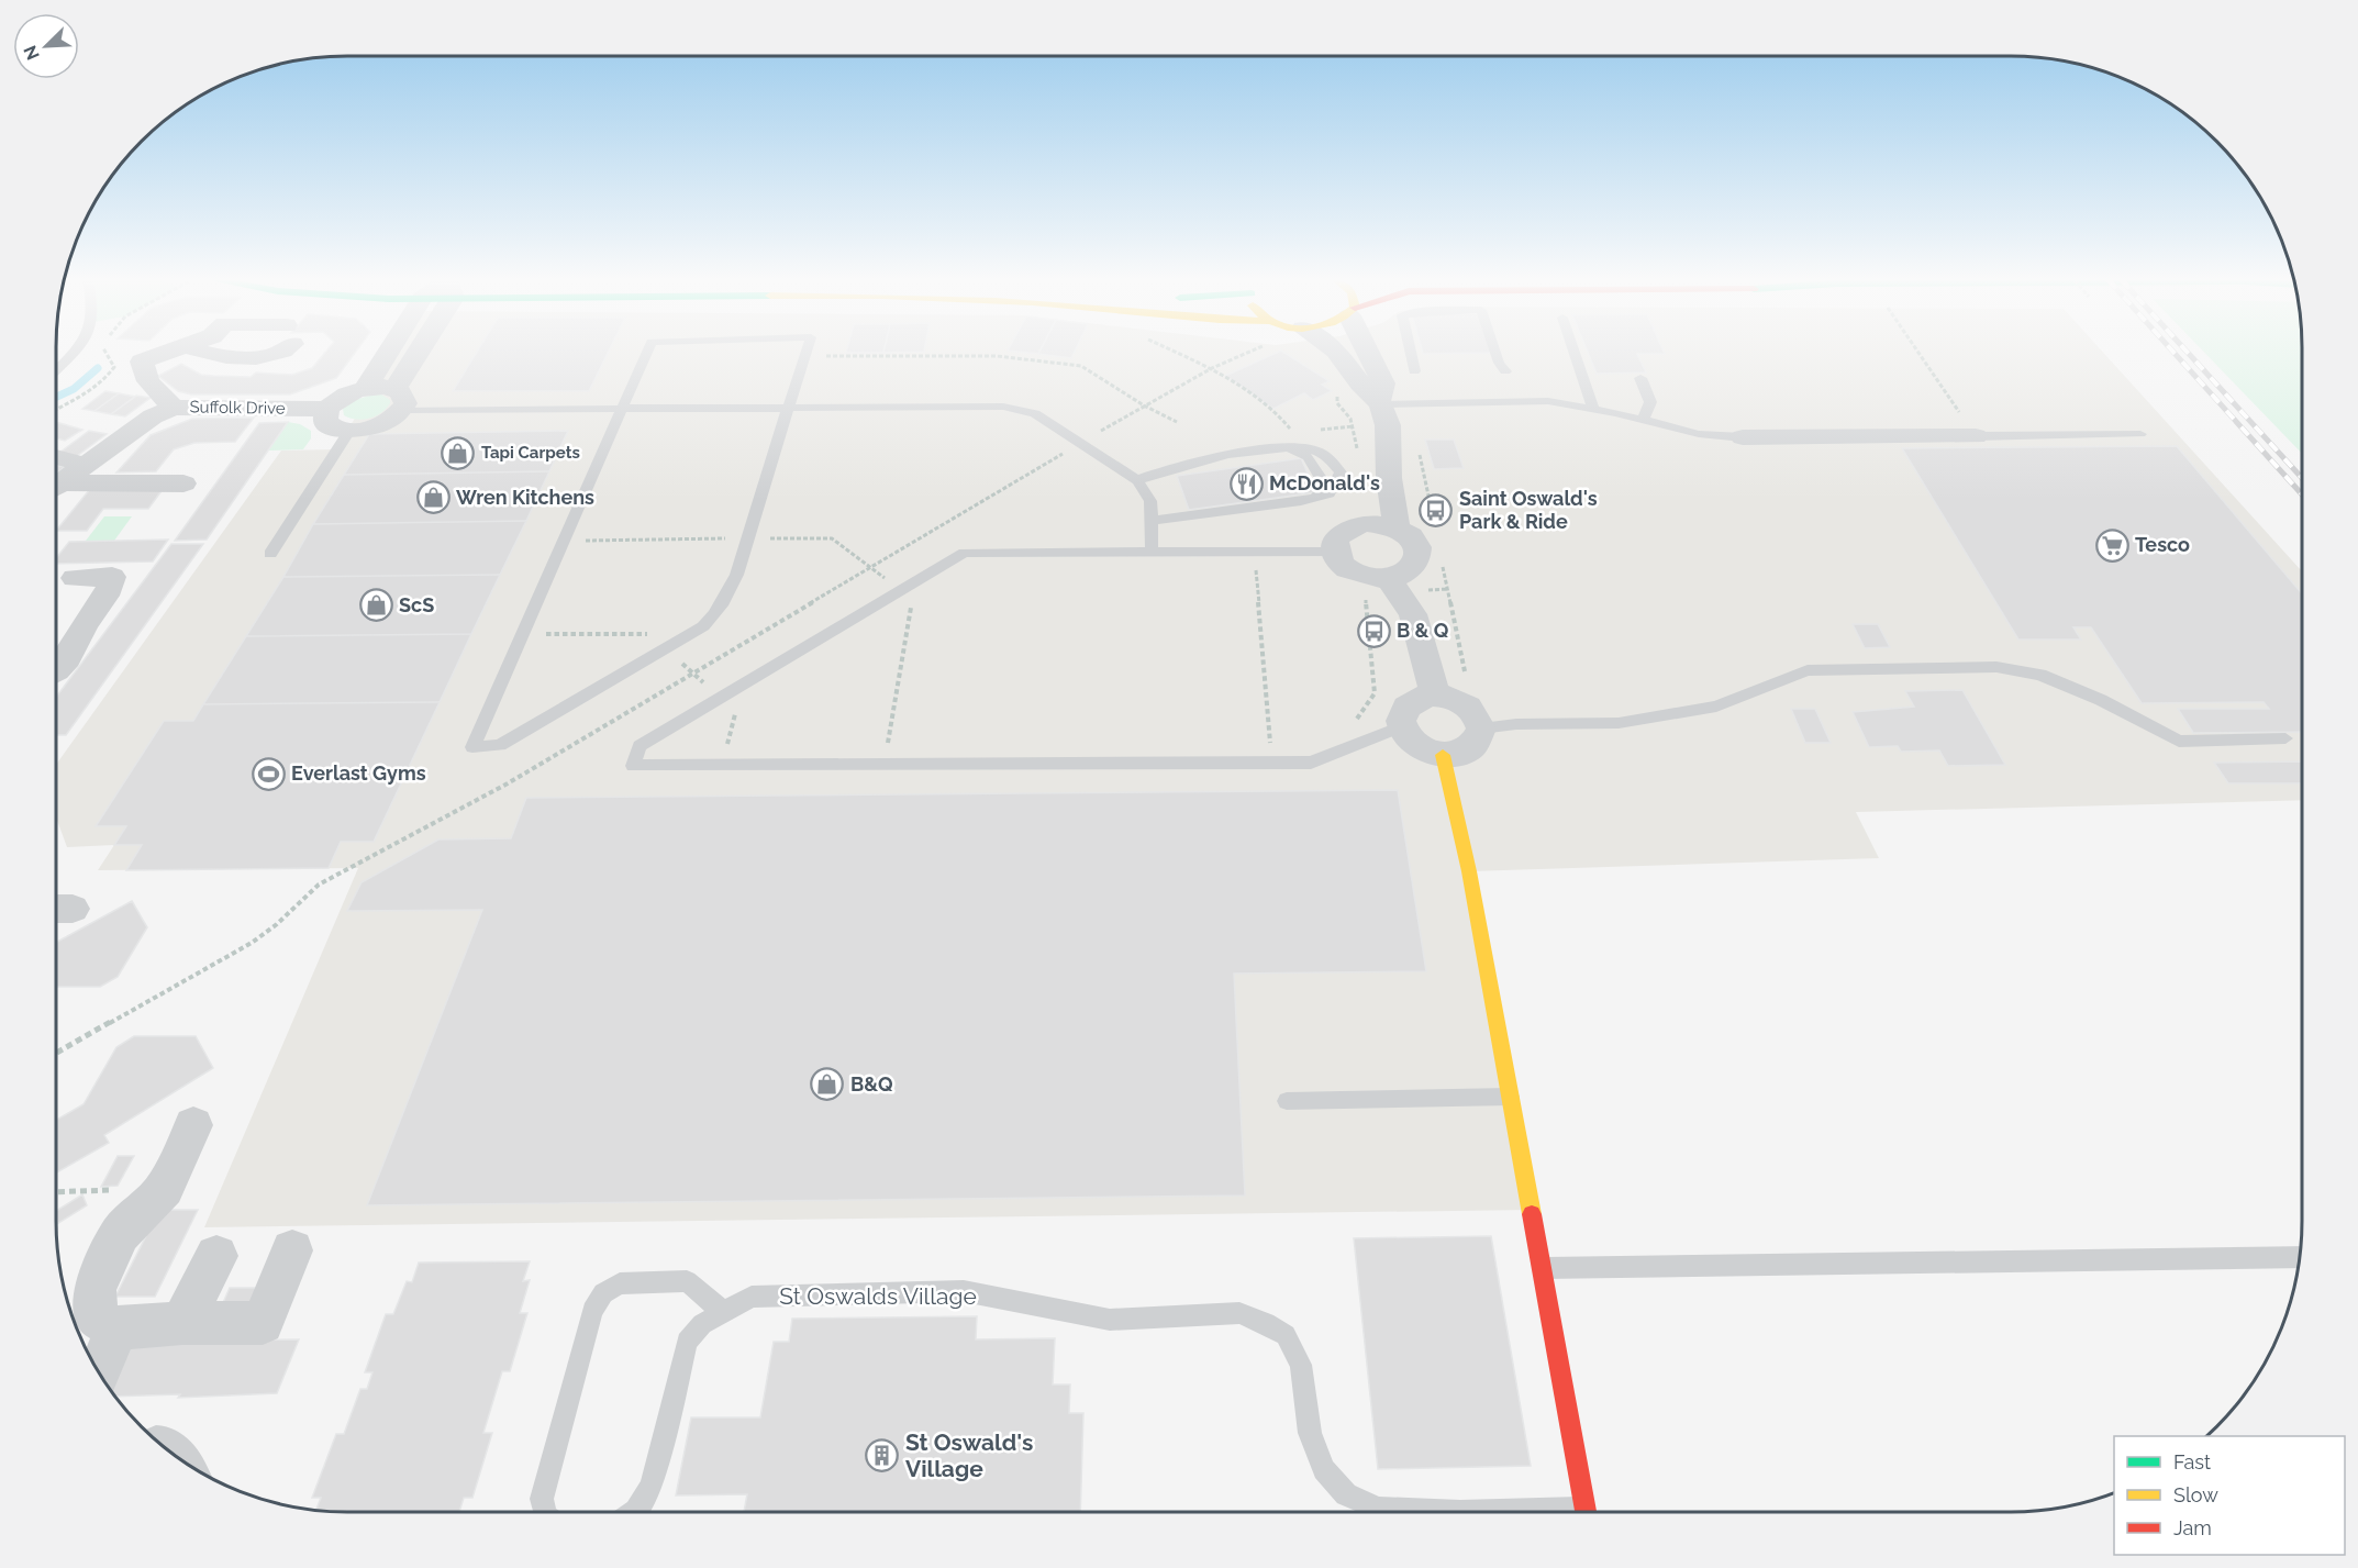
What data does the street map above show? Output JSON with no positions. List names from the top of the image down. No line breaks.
{"streets":{"street":["Suffolk Drive"],"lane":["St Oswalds Village"]},"places":{"shop":["Tapi Carpets","Wren Kitchens","ScS","B&Q"],"restaurant":["McDonald's"],"bus stop":["Saint Oswald's Park & Ride","B & Q"],"supermarket":["Tesco"],"sports":["Everlast Gyms"],"building":["St Oswald's Village"]},"legend":["Fast","Slow","Jam"],"north":"bottom left"}
